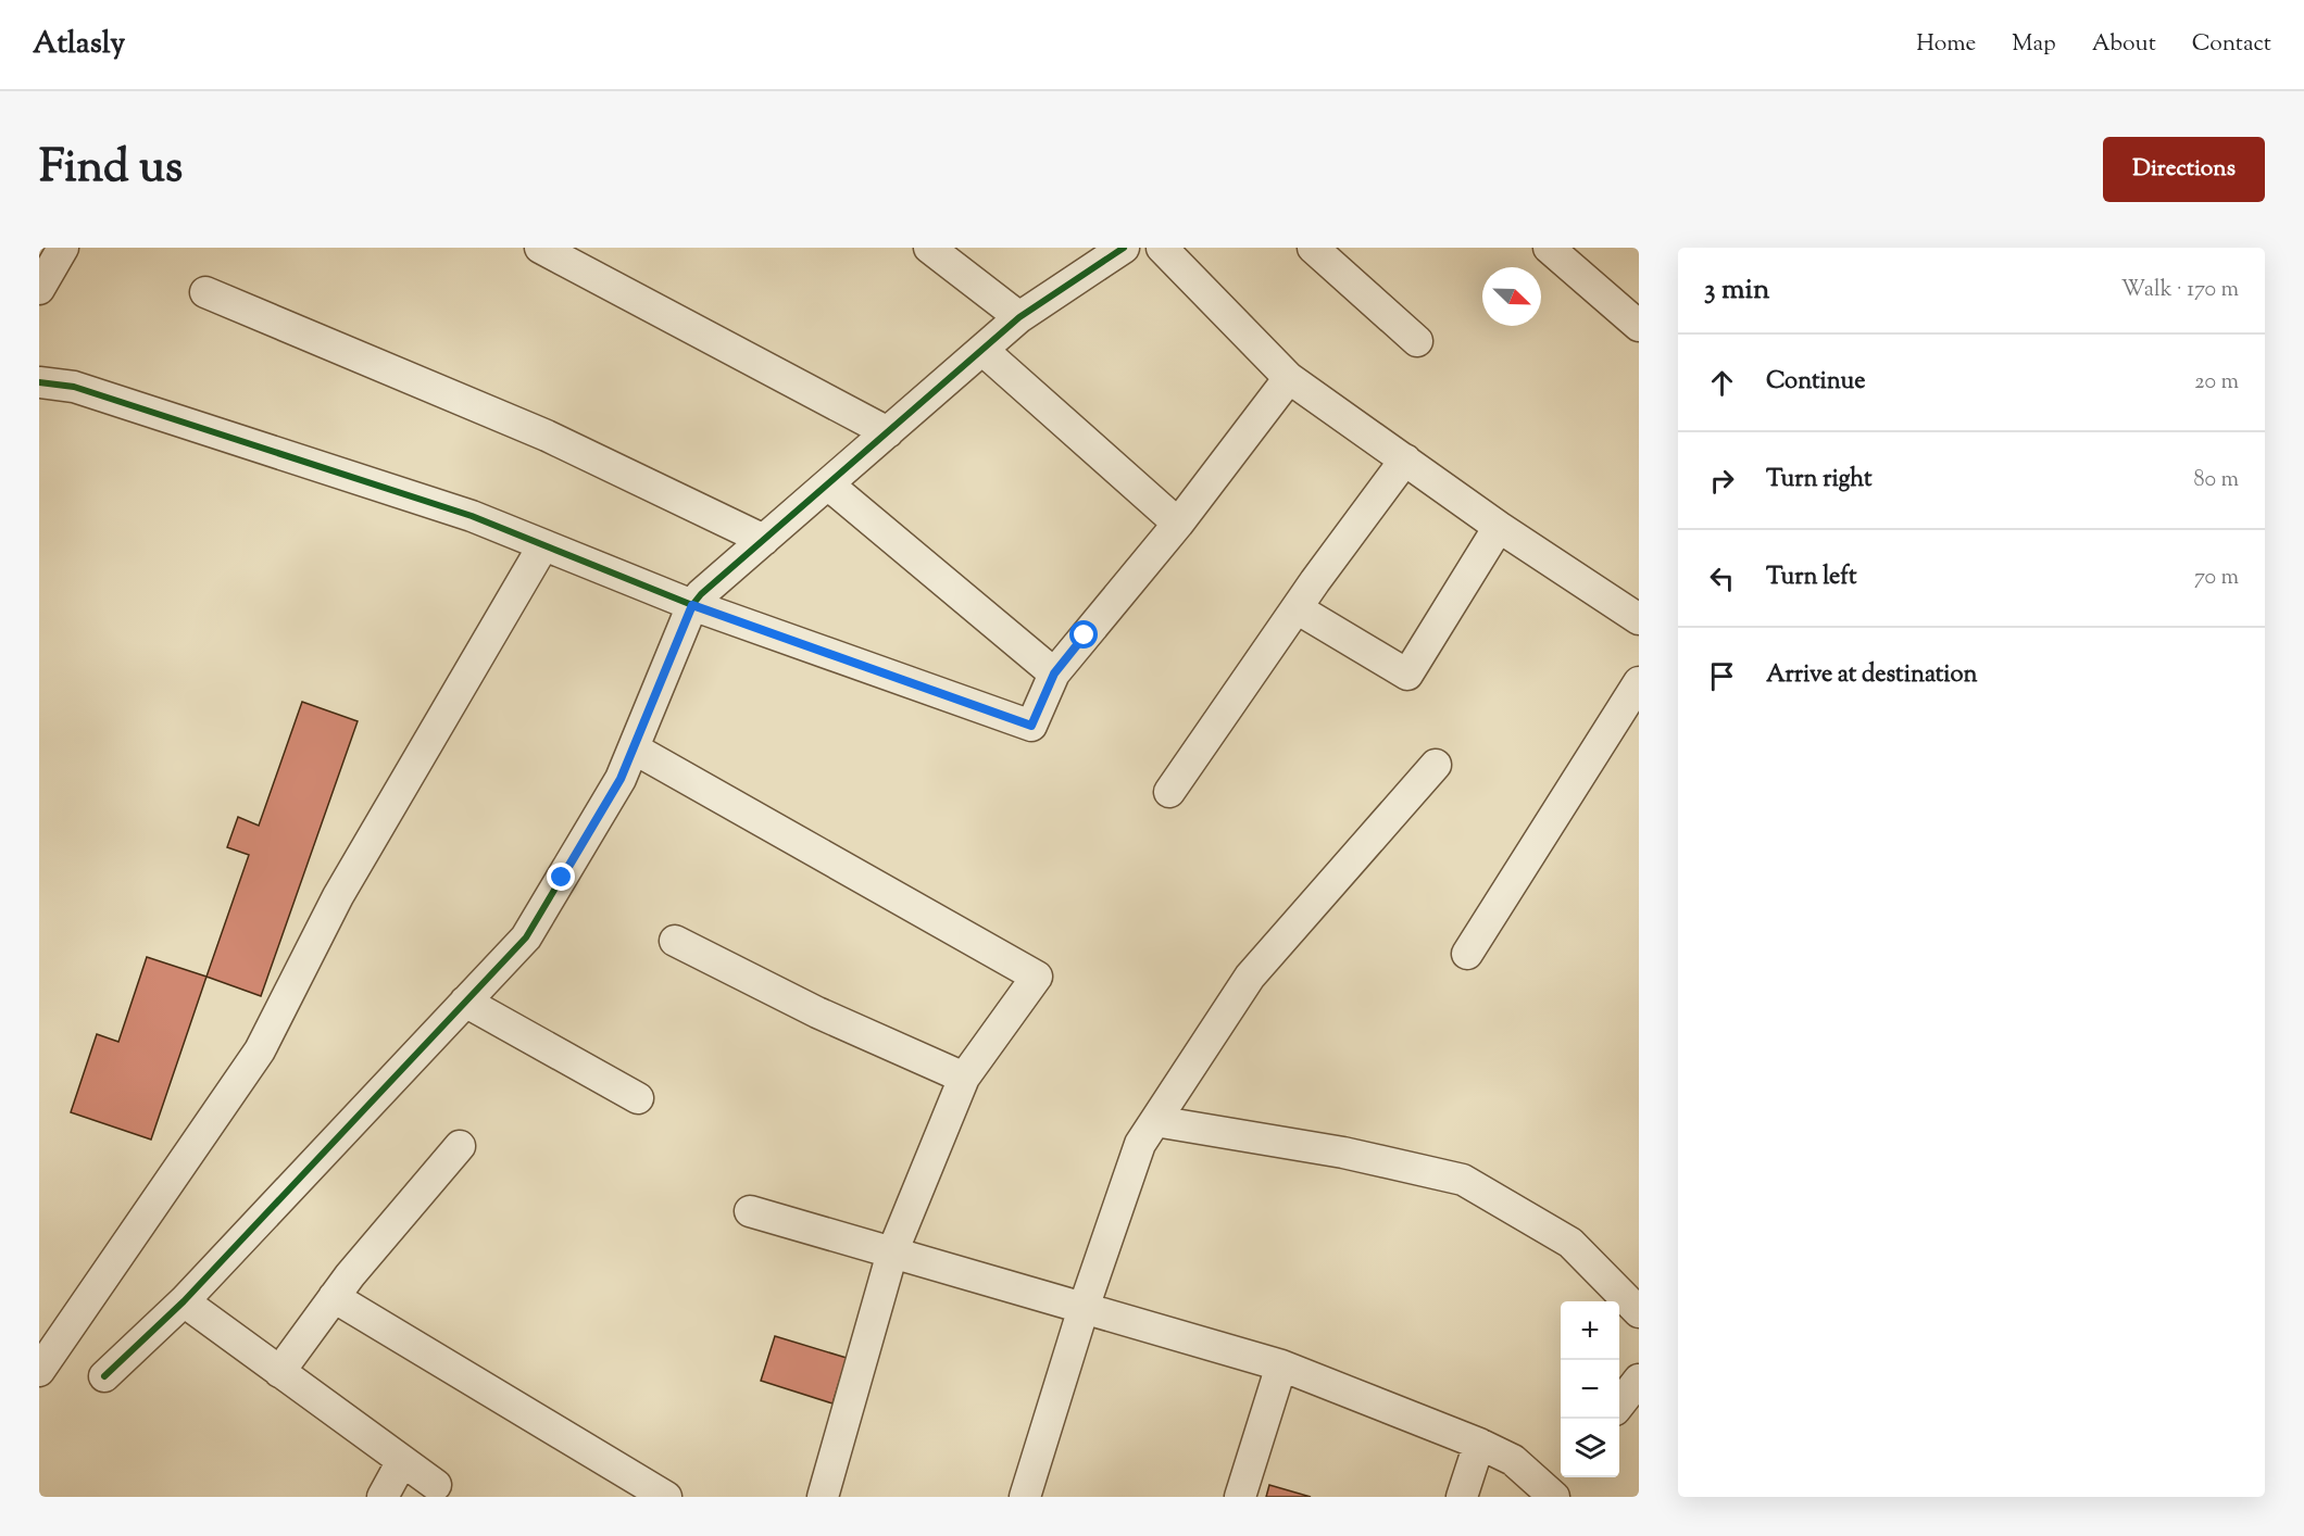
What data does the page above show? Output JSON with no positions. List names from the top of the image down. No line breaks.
{"north":"bottom right","page":{"header":"Atlasly","nav":["Home","Map","About","Contact"],"title":"Find us","buttons":"Directions","heading":["3 min","Walk · 170 m"],"list":[["Continue","20 m"],["Turn right","80 m"],["Turn left","70 m"],"Arrive at destination"],"map_buttons":["+","−"]}}
